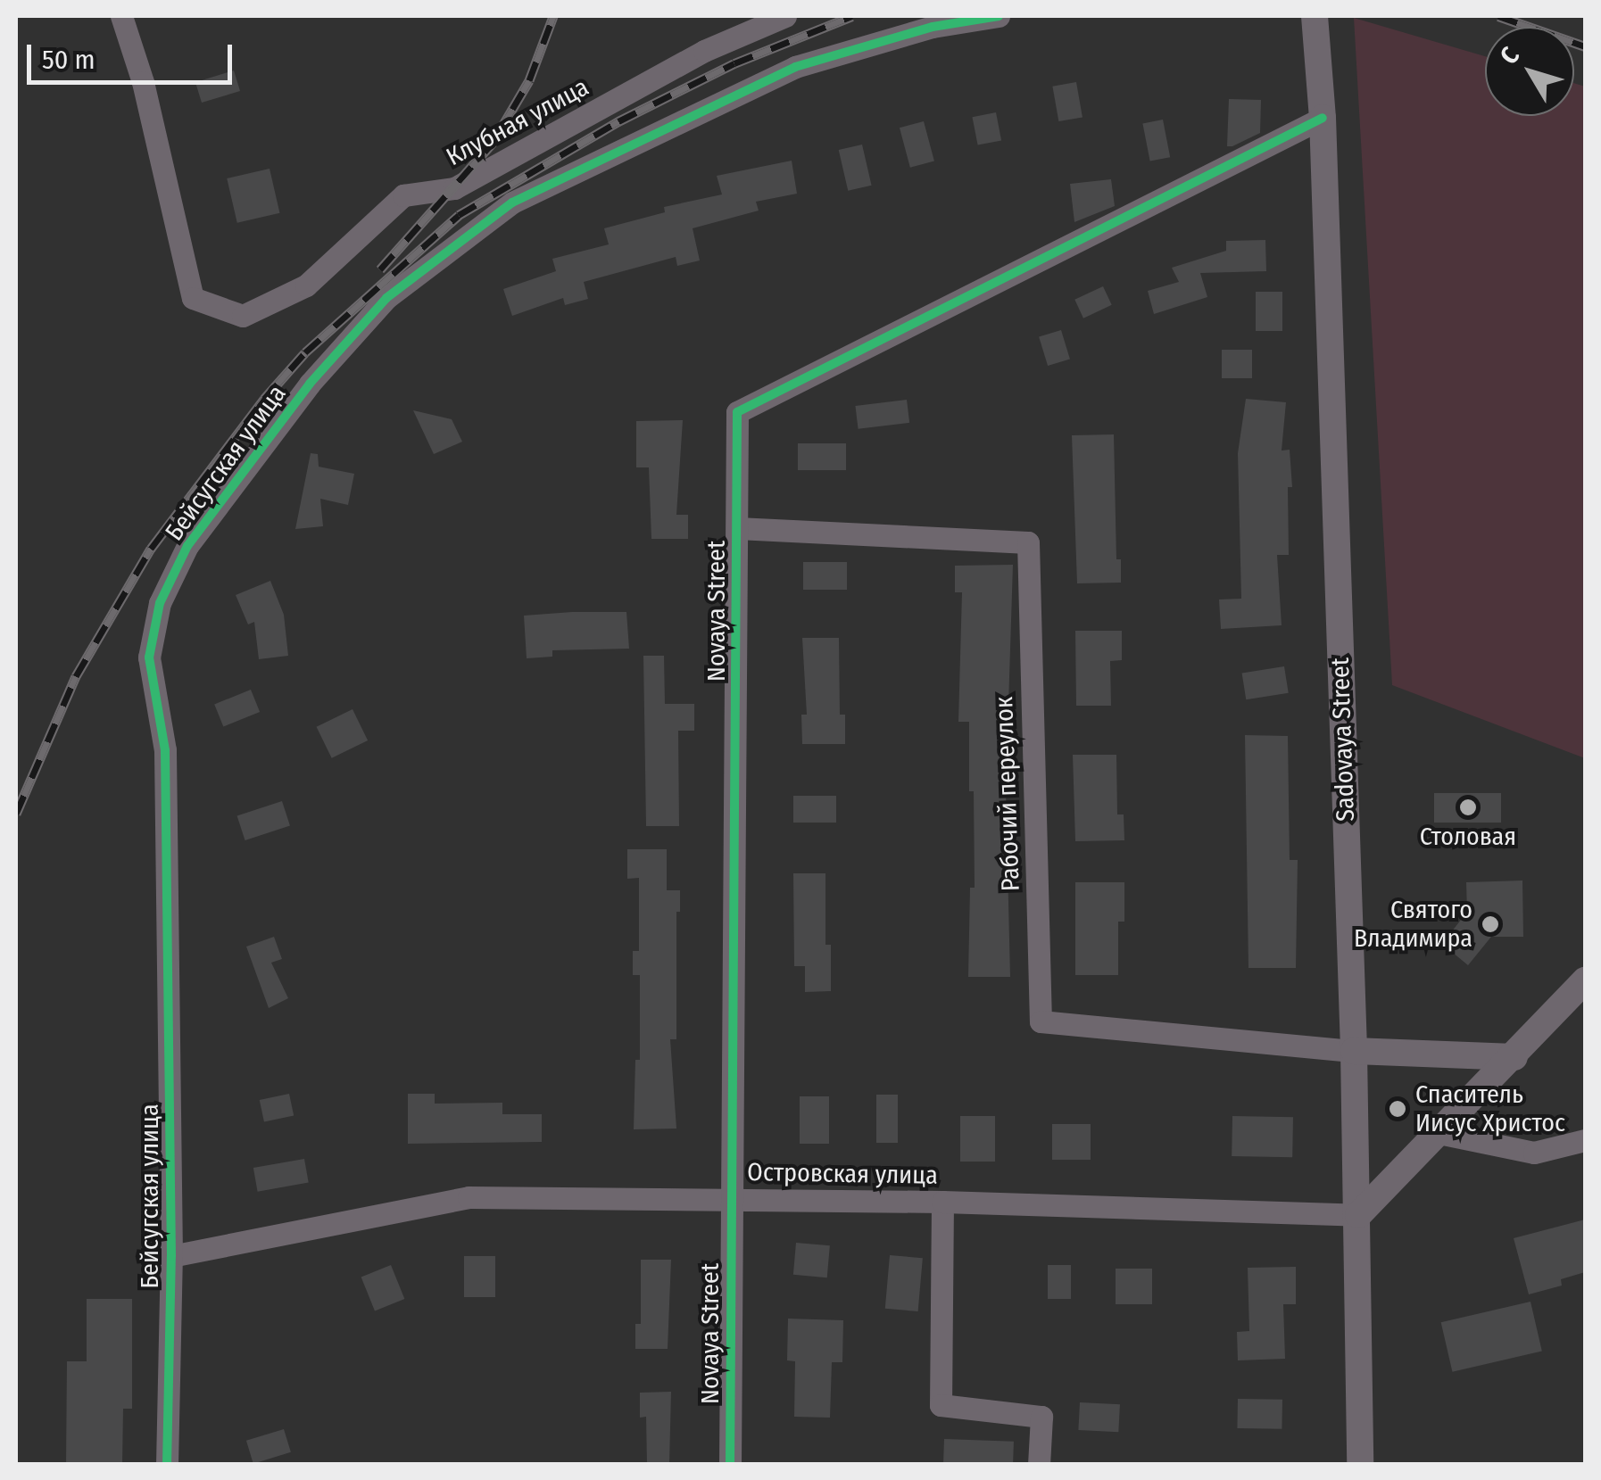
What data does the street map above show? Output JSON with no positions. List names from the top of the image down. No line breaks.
{"streets":{"street":["Клубная улица","Бейсугская улица","Novaya Street","Sadovaya Street","Рабочий переулок","Островская улица"]},"crossings":[["Бейсугская улица","Островская улица"],["Novaya Street","Sadovaya Street"],["Novaya Street","Рабочий переулок"],["Novaya Street","Островская улица"],["Sadovaya Street","Рабочий переулок"],["Sadovaya Street","Островская улица"]],"places":["Столовая","Святого Владимира","Спаситель Иисус Христос"],"scale_bar":"50 m","north":"top left"}
